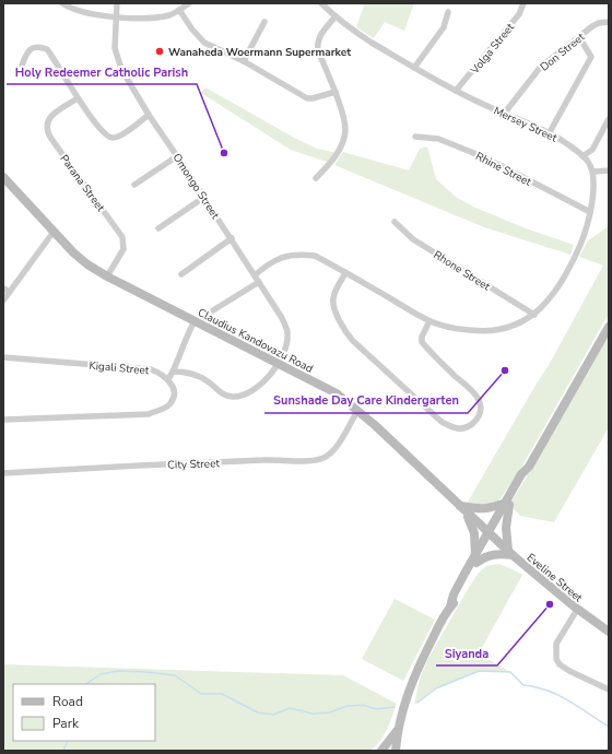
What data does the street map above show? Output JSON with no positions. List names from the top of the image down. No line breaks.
{"streets":{"street":["Volga Street","Don Street","Mersey Street","Rhine Street","Parana Street","Omongo Street","Rhone Street","Claudius Kandovazu Road","Kigali Street","City Street","Eveline Street"]},"crossings":[["Volga Street","Mersey Street"],["Don Street","Mersey Street"],["Parana Street","Claudius Kandovazu Road"],["Omongo Street","Claudius Kandovazu Road"],["Claudius Kandovazu Road","City Street"],["Claudius Kandovazu Road","Eveline Street"]],"places":["Wanaheda Woermann Supermarket","Holy Redeemer Catholic Parish","Sunshade Day Care Kindergarten","Siyanda"],"legend":["Road","Park"]}
